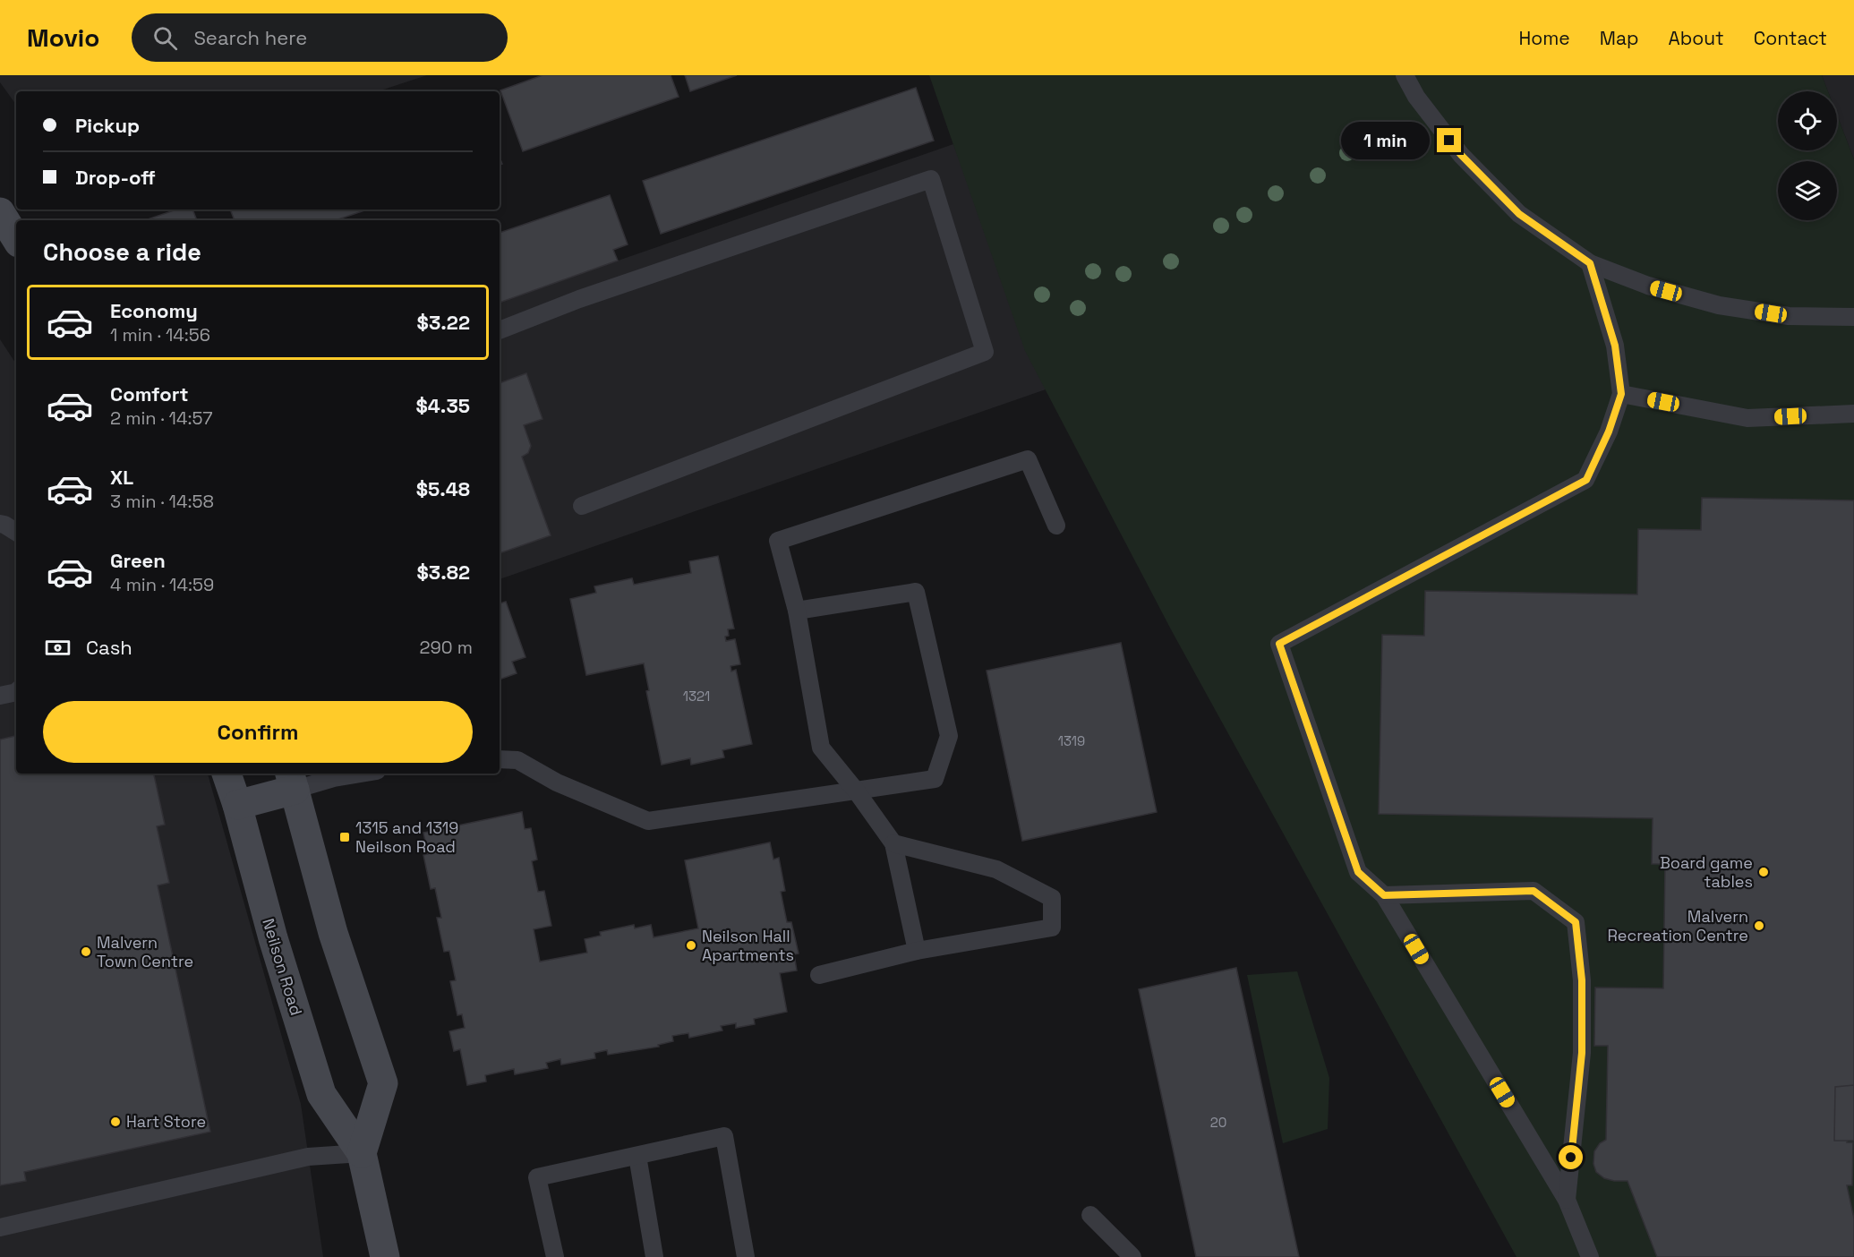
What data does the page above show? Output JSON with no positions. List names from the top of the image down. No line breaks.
{"streets":{"main road":["Neilson Road"]},"places":{"transit":["1315 and 1319 Neilson Road"],"other":["Board game tables","Malvern Recreation Centre","Neilson Hall Apartments","Malvern Town Centre","Hart Store"]},"house_numbers":["1321","1319","20"],"page":{"header":"Movio","search":"Search here","nav":["Home","Map","About","Contact"],"banner":["Pickup","Drop-off"],"bubble":"1 min","heading":"Choose a ride","list":[{"name":"Economy","note":"1 min · 14:56","value":"$3.22"},{"name":"Comfort","note":"2 min · 14:57","value":"$4.35"},{"name":"XL","note":"3 min · 14:58","value":"$5.48"},{"name":"Green","note":"4 min · 14:59","value":"$3.82"}],"pay":["Cash","290 m"],"buttons":"Confirm"}}
